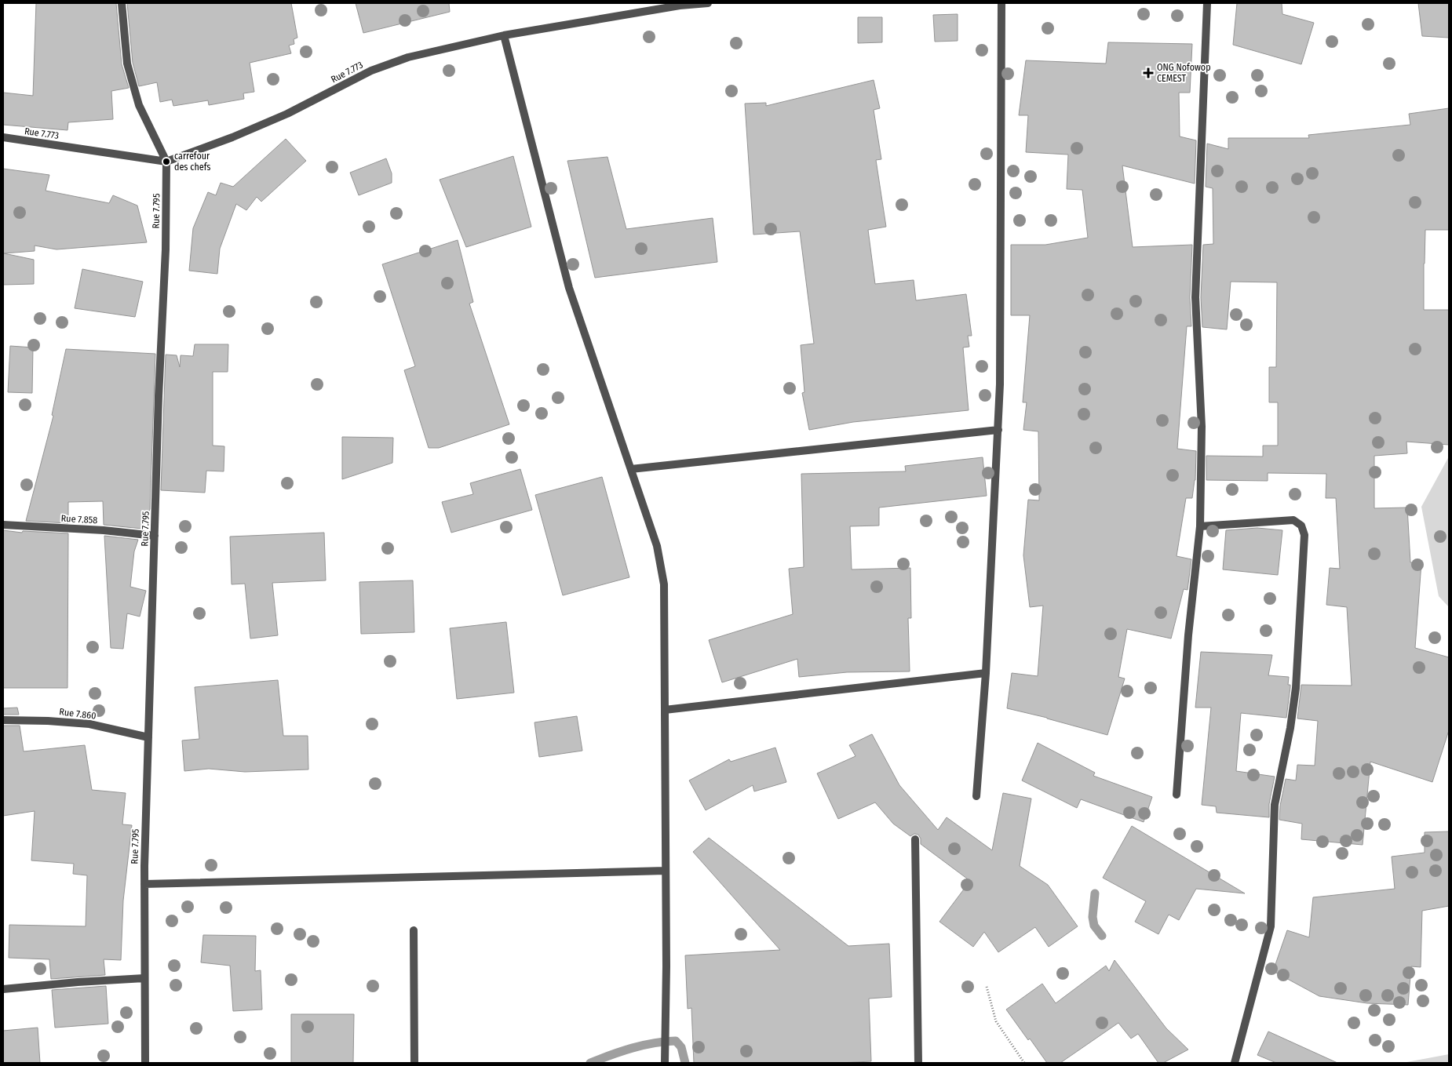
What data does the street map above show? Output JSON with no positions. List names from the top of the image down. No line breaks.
{"streets":{"street":["Rue 7.773","Rue 7.795","Rue 7.858","Rue 7.860"]},"crossings":[["Rue 7.773","Rue 7.795"],["Rue 7.795","Rue 7.858"],["Rue 7.795","Rue 7.860"]],"places":{"health":["ONG Nofowop CEMEST"],"other":["carrefour des chefs"]}}
